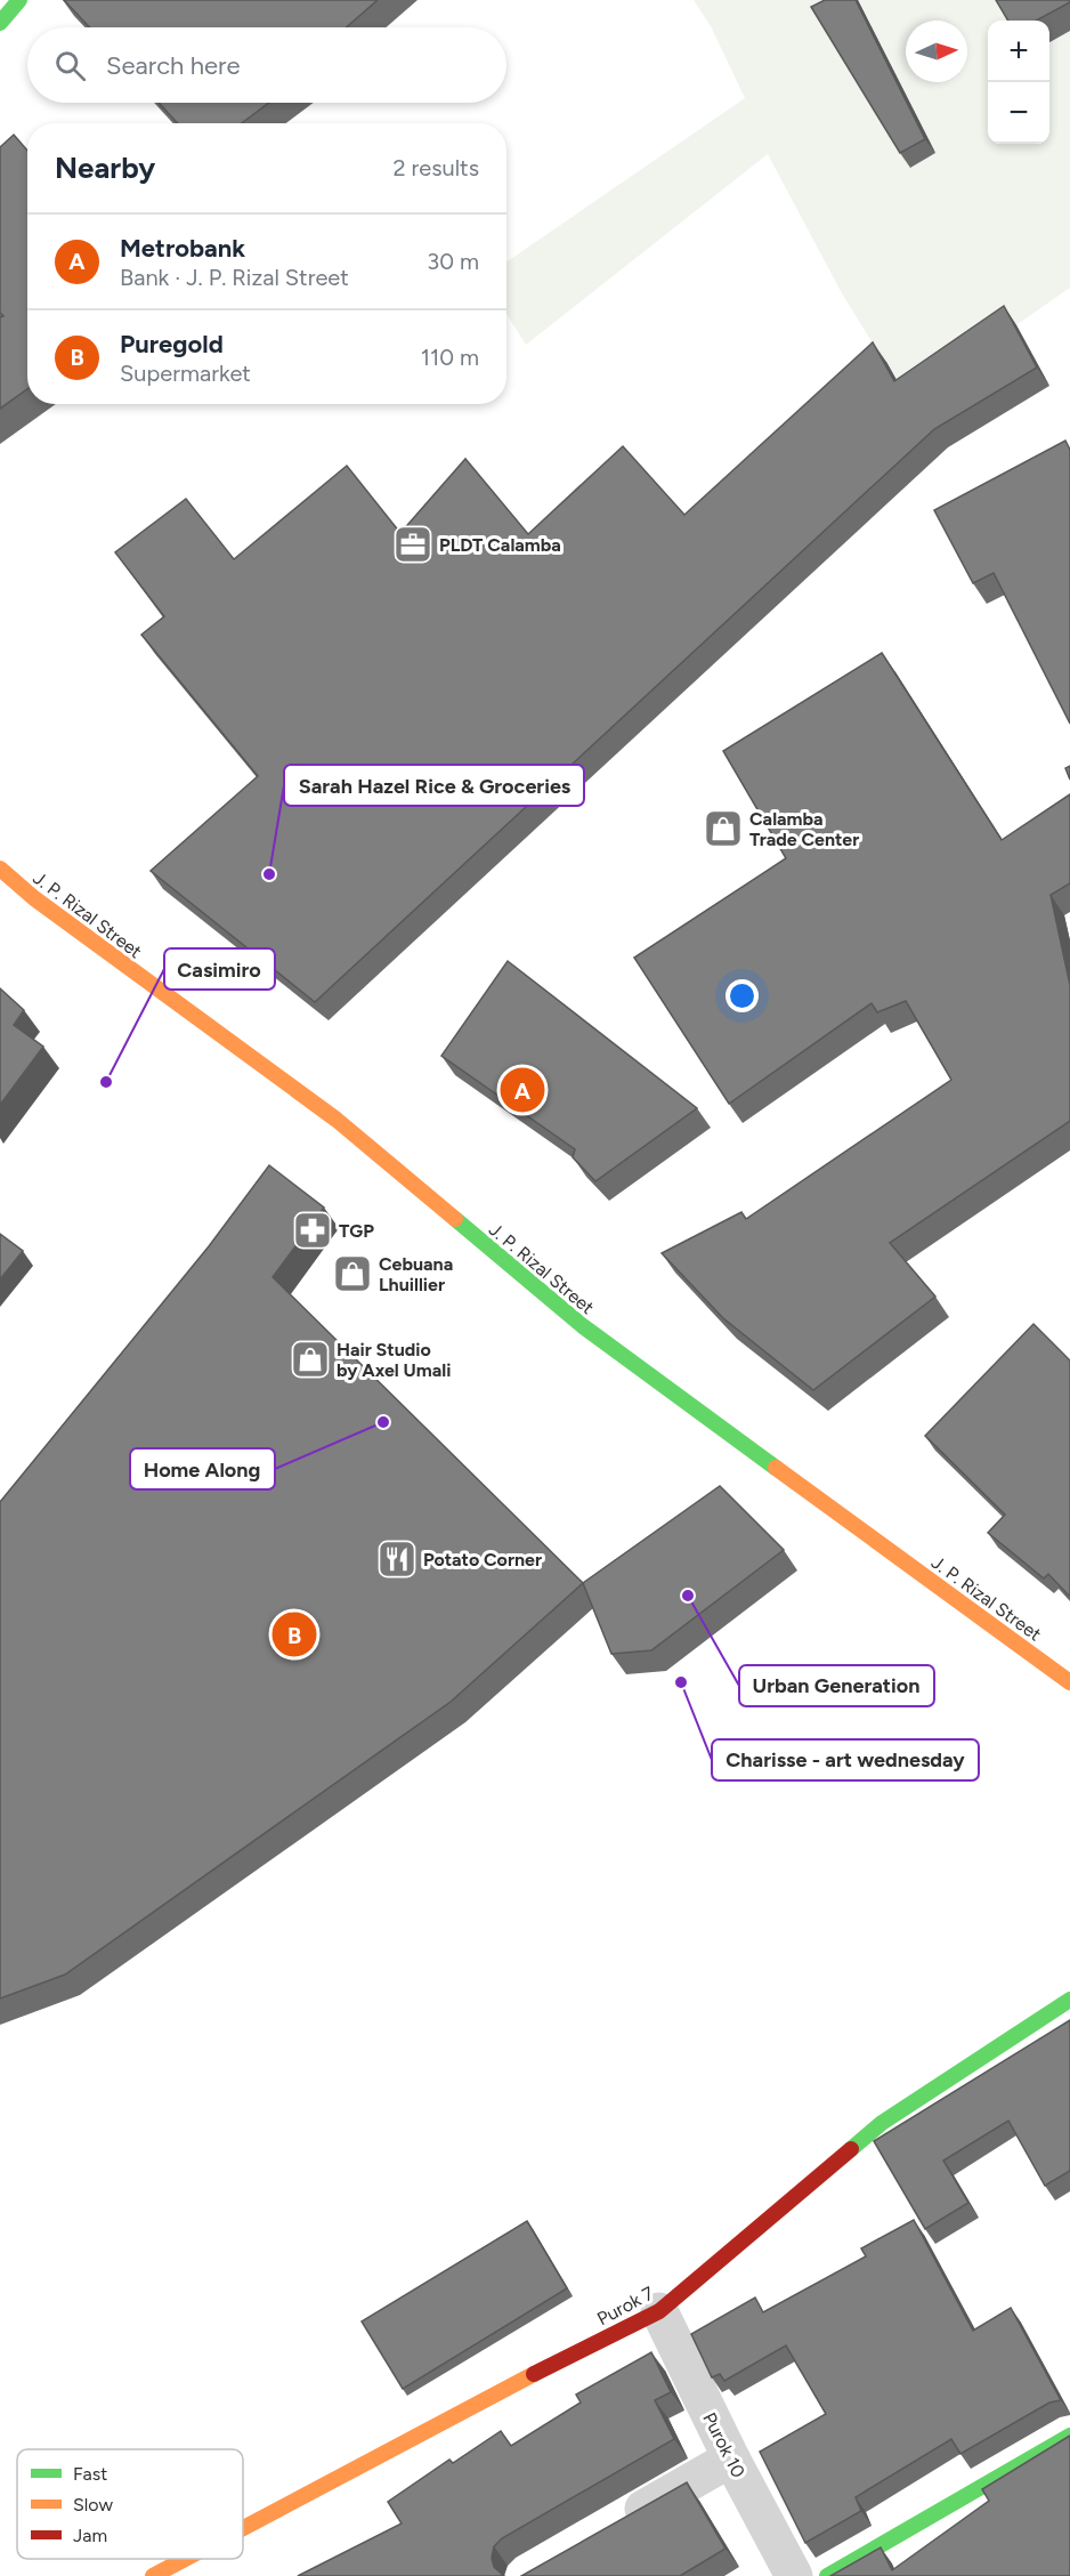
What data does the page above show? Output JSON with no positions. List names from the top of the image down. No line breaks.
{"streets":{"main road":["J. P. Rizal Street","Purok 7"],"street":["Purok 10"]},"crossings":[["Purok 7","Purok 10"]],"places":{"office":["PLDT Calamba"],"shop":["Calamba Trade Center","Cebuana Lhuillier","Hair Studio by Axel Umali"],"other":["Sarah Hazel Rice & Groceries","Casimiro","Home Along","Urban Generation","Charisse - art wednesday"],"pharmacy":["TGP"],"restaurant":["Potato Corner"]},"legend":["Fast","Slow","Jam"],"north":"right","page":{"map_buttons":["+","−"],"search":"Search here","heading":["Nearby","2 results"],"list":[{"mark":"A","name":"Metrobank","note":"Bank · J. P. Rizal Street","value":"30 m"},{"mark":"B","name":"Puregold","note":"Supermarket","value":"110 m"}],"pins":["A","B"]}}
